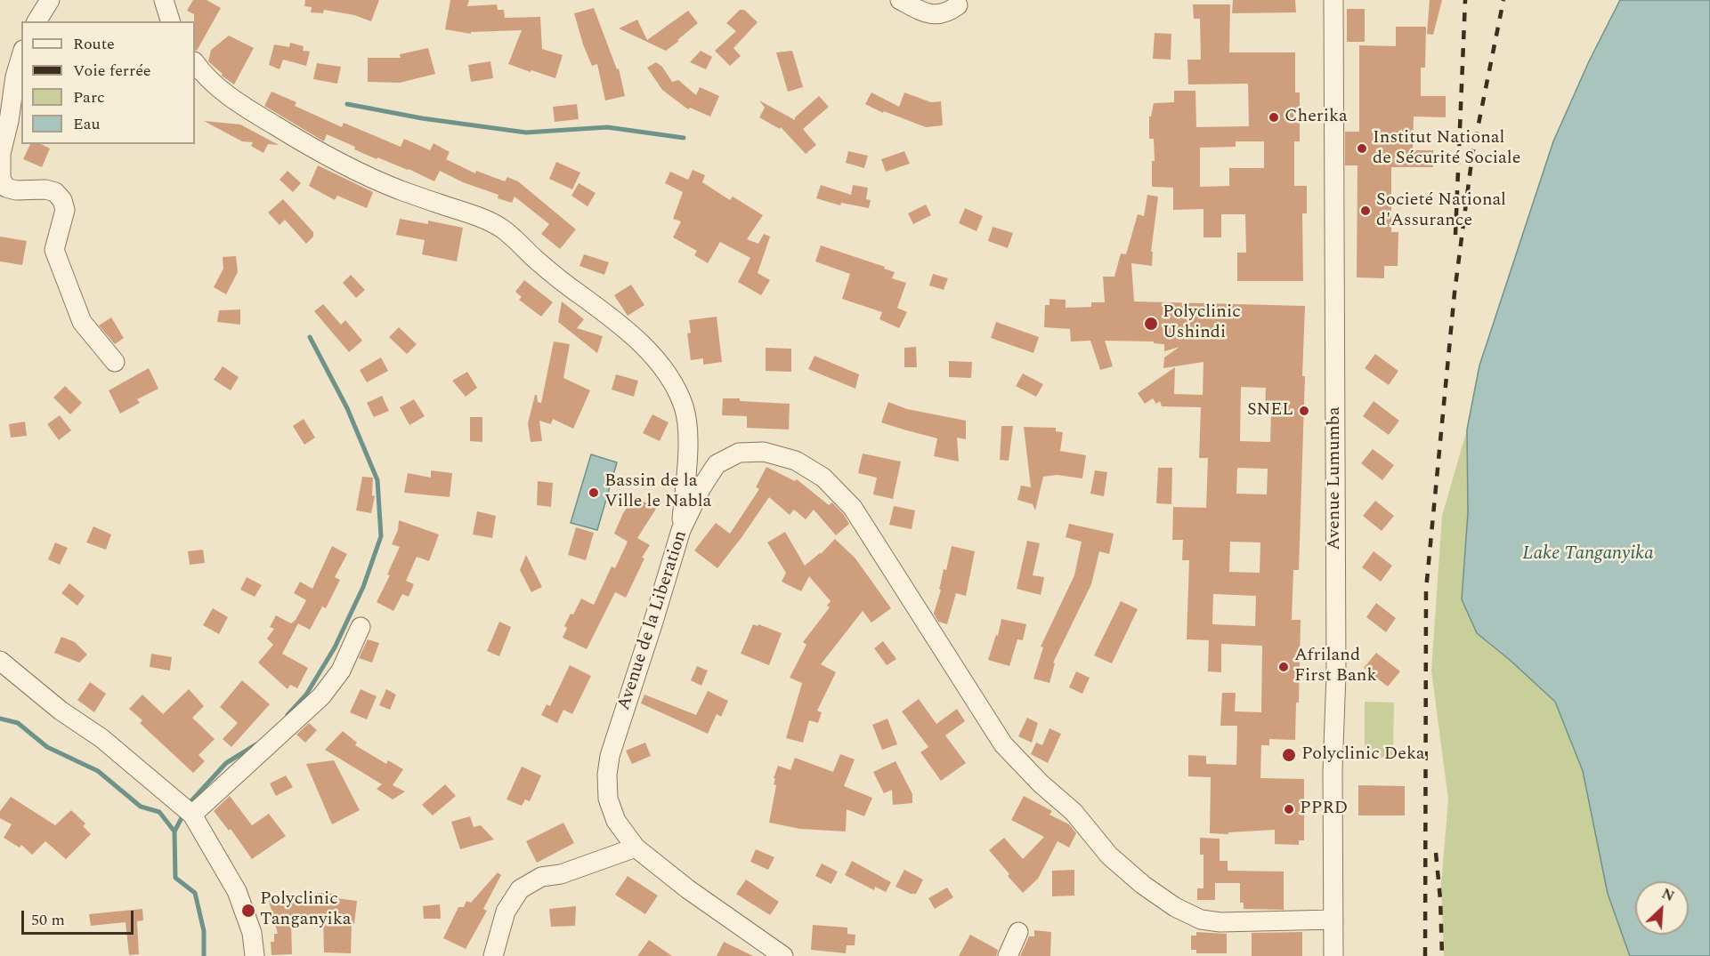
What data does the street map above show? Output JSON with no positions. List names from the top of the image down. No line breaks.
{"streets":{"street":["Avenue Lumumba","Avenue de la Liberation"]},"crossings":[["Avenue Lumumba","Avenue de la Liberation"]],"water":["Lake Tanganyika"],"places":["Cherika","Institut National de Sécurité Sociale","Societé National d'Assurance","Polyclinic Ushindi","SNEL","Bassin de la Ville le Nabla","Afriland First Bank","Polyclinic Deka","PPRD","Polyclinic Tanganyika"],"legend":["Route","Voie ferrée","Parc","Eau"],"scale_bar":"50 m","north":"top right"}
